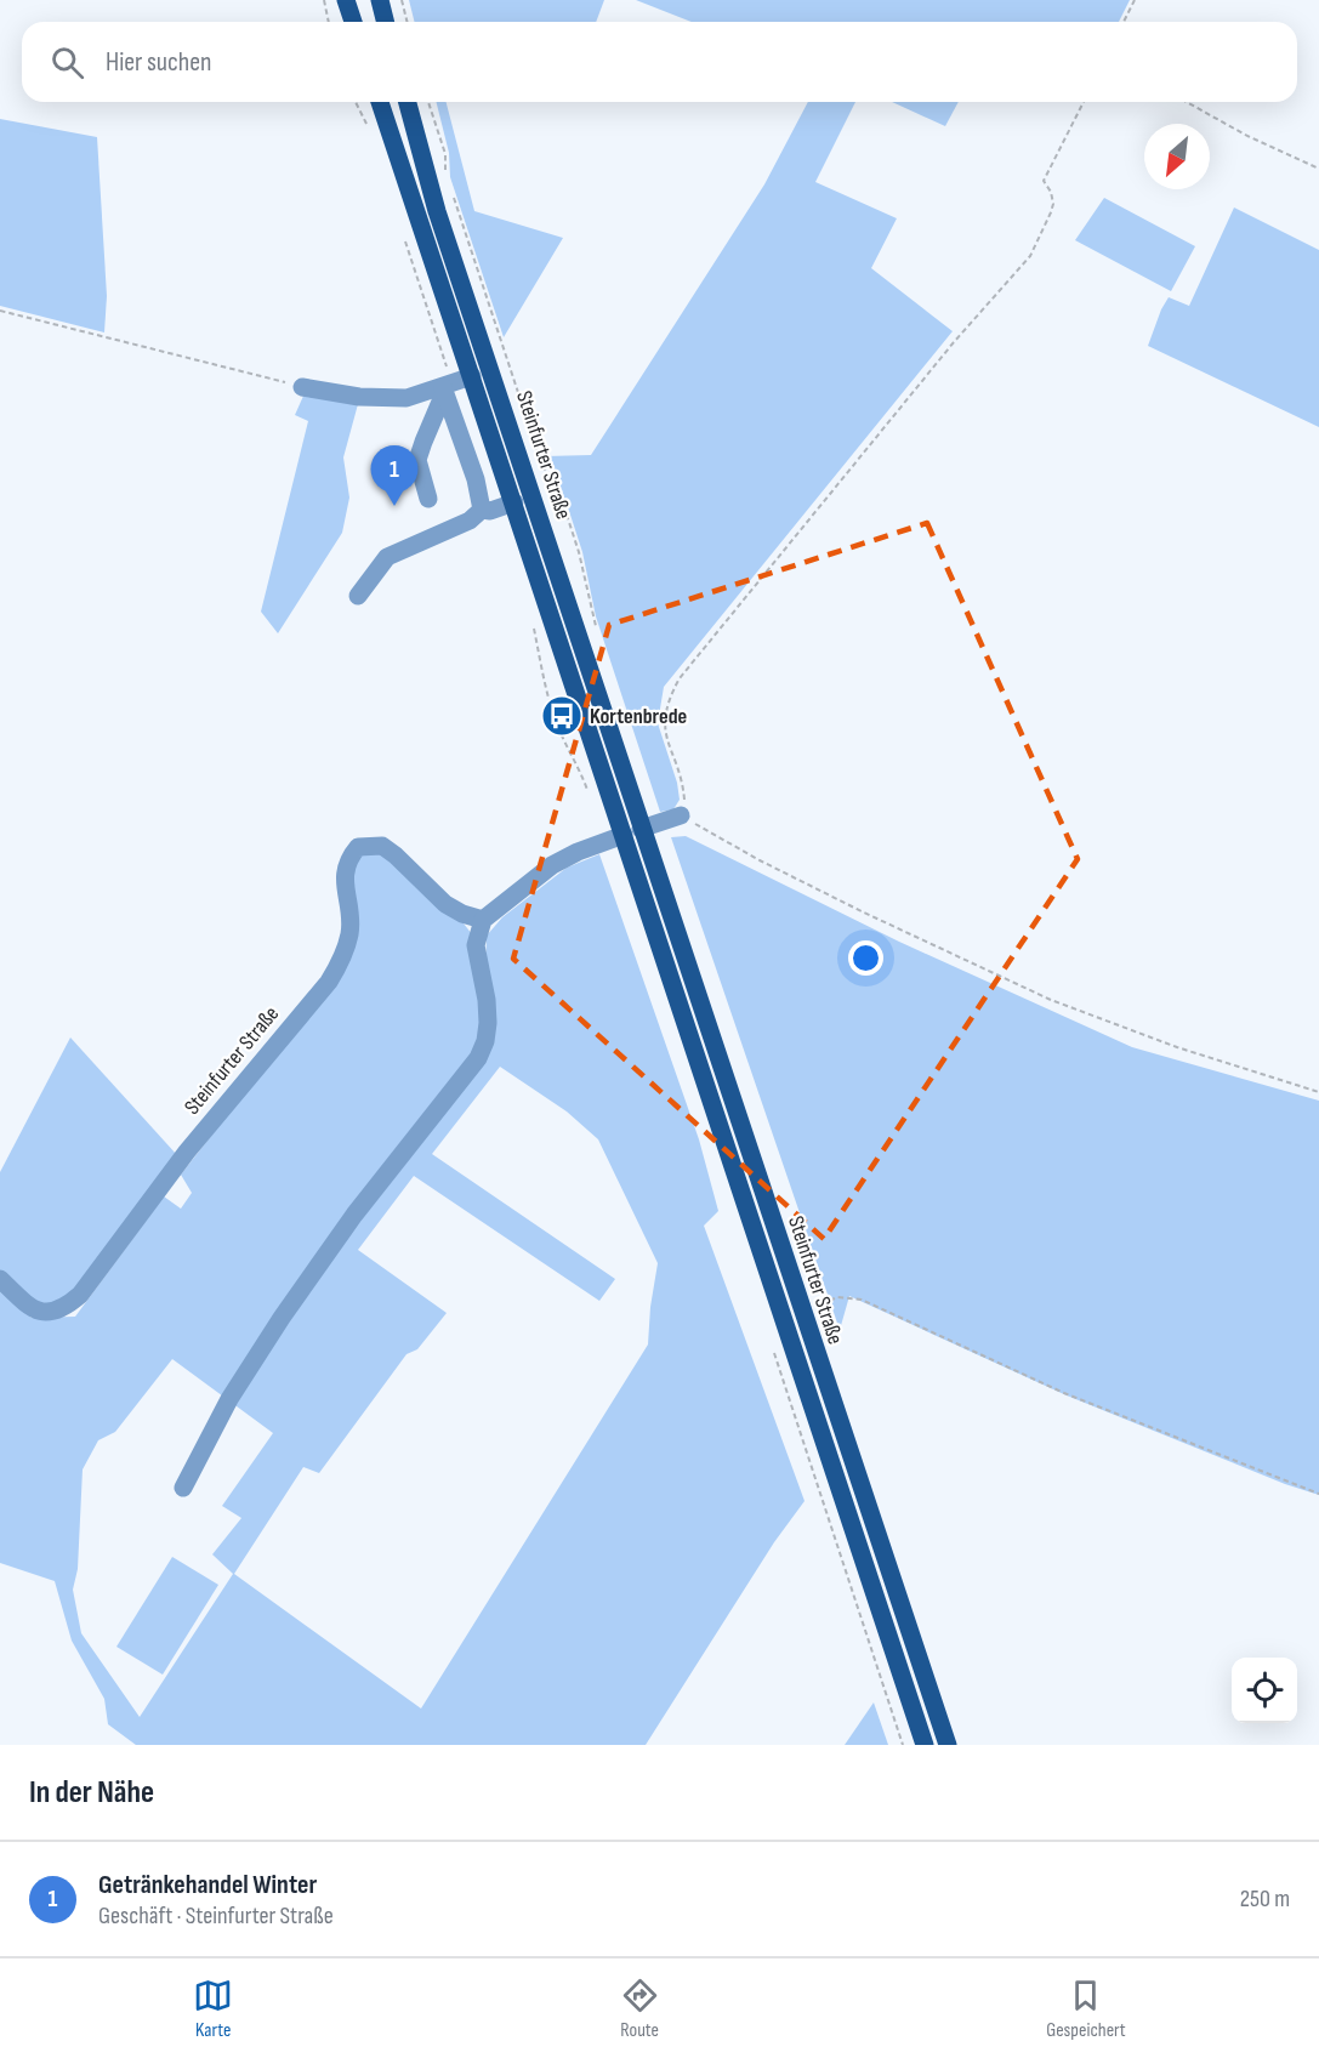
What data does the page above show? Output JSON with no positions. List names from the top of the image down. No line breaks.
{"streets":{"main road":["Steinfurter Straße"]},"places":{"bus stop":["Kortenbrede"]},"north":"bottom left","page":{"search":"Hier suchen","pins":"1","heading":"In der Nähe","list":[{"mark":"1","name":"Getränkehandel Winter","note":"Geschäft · Steinfurter Straße","value":"250 m"}],"nav":["Karte","Route","Gespeichert"]}}
